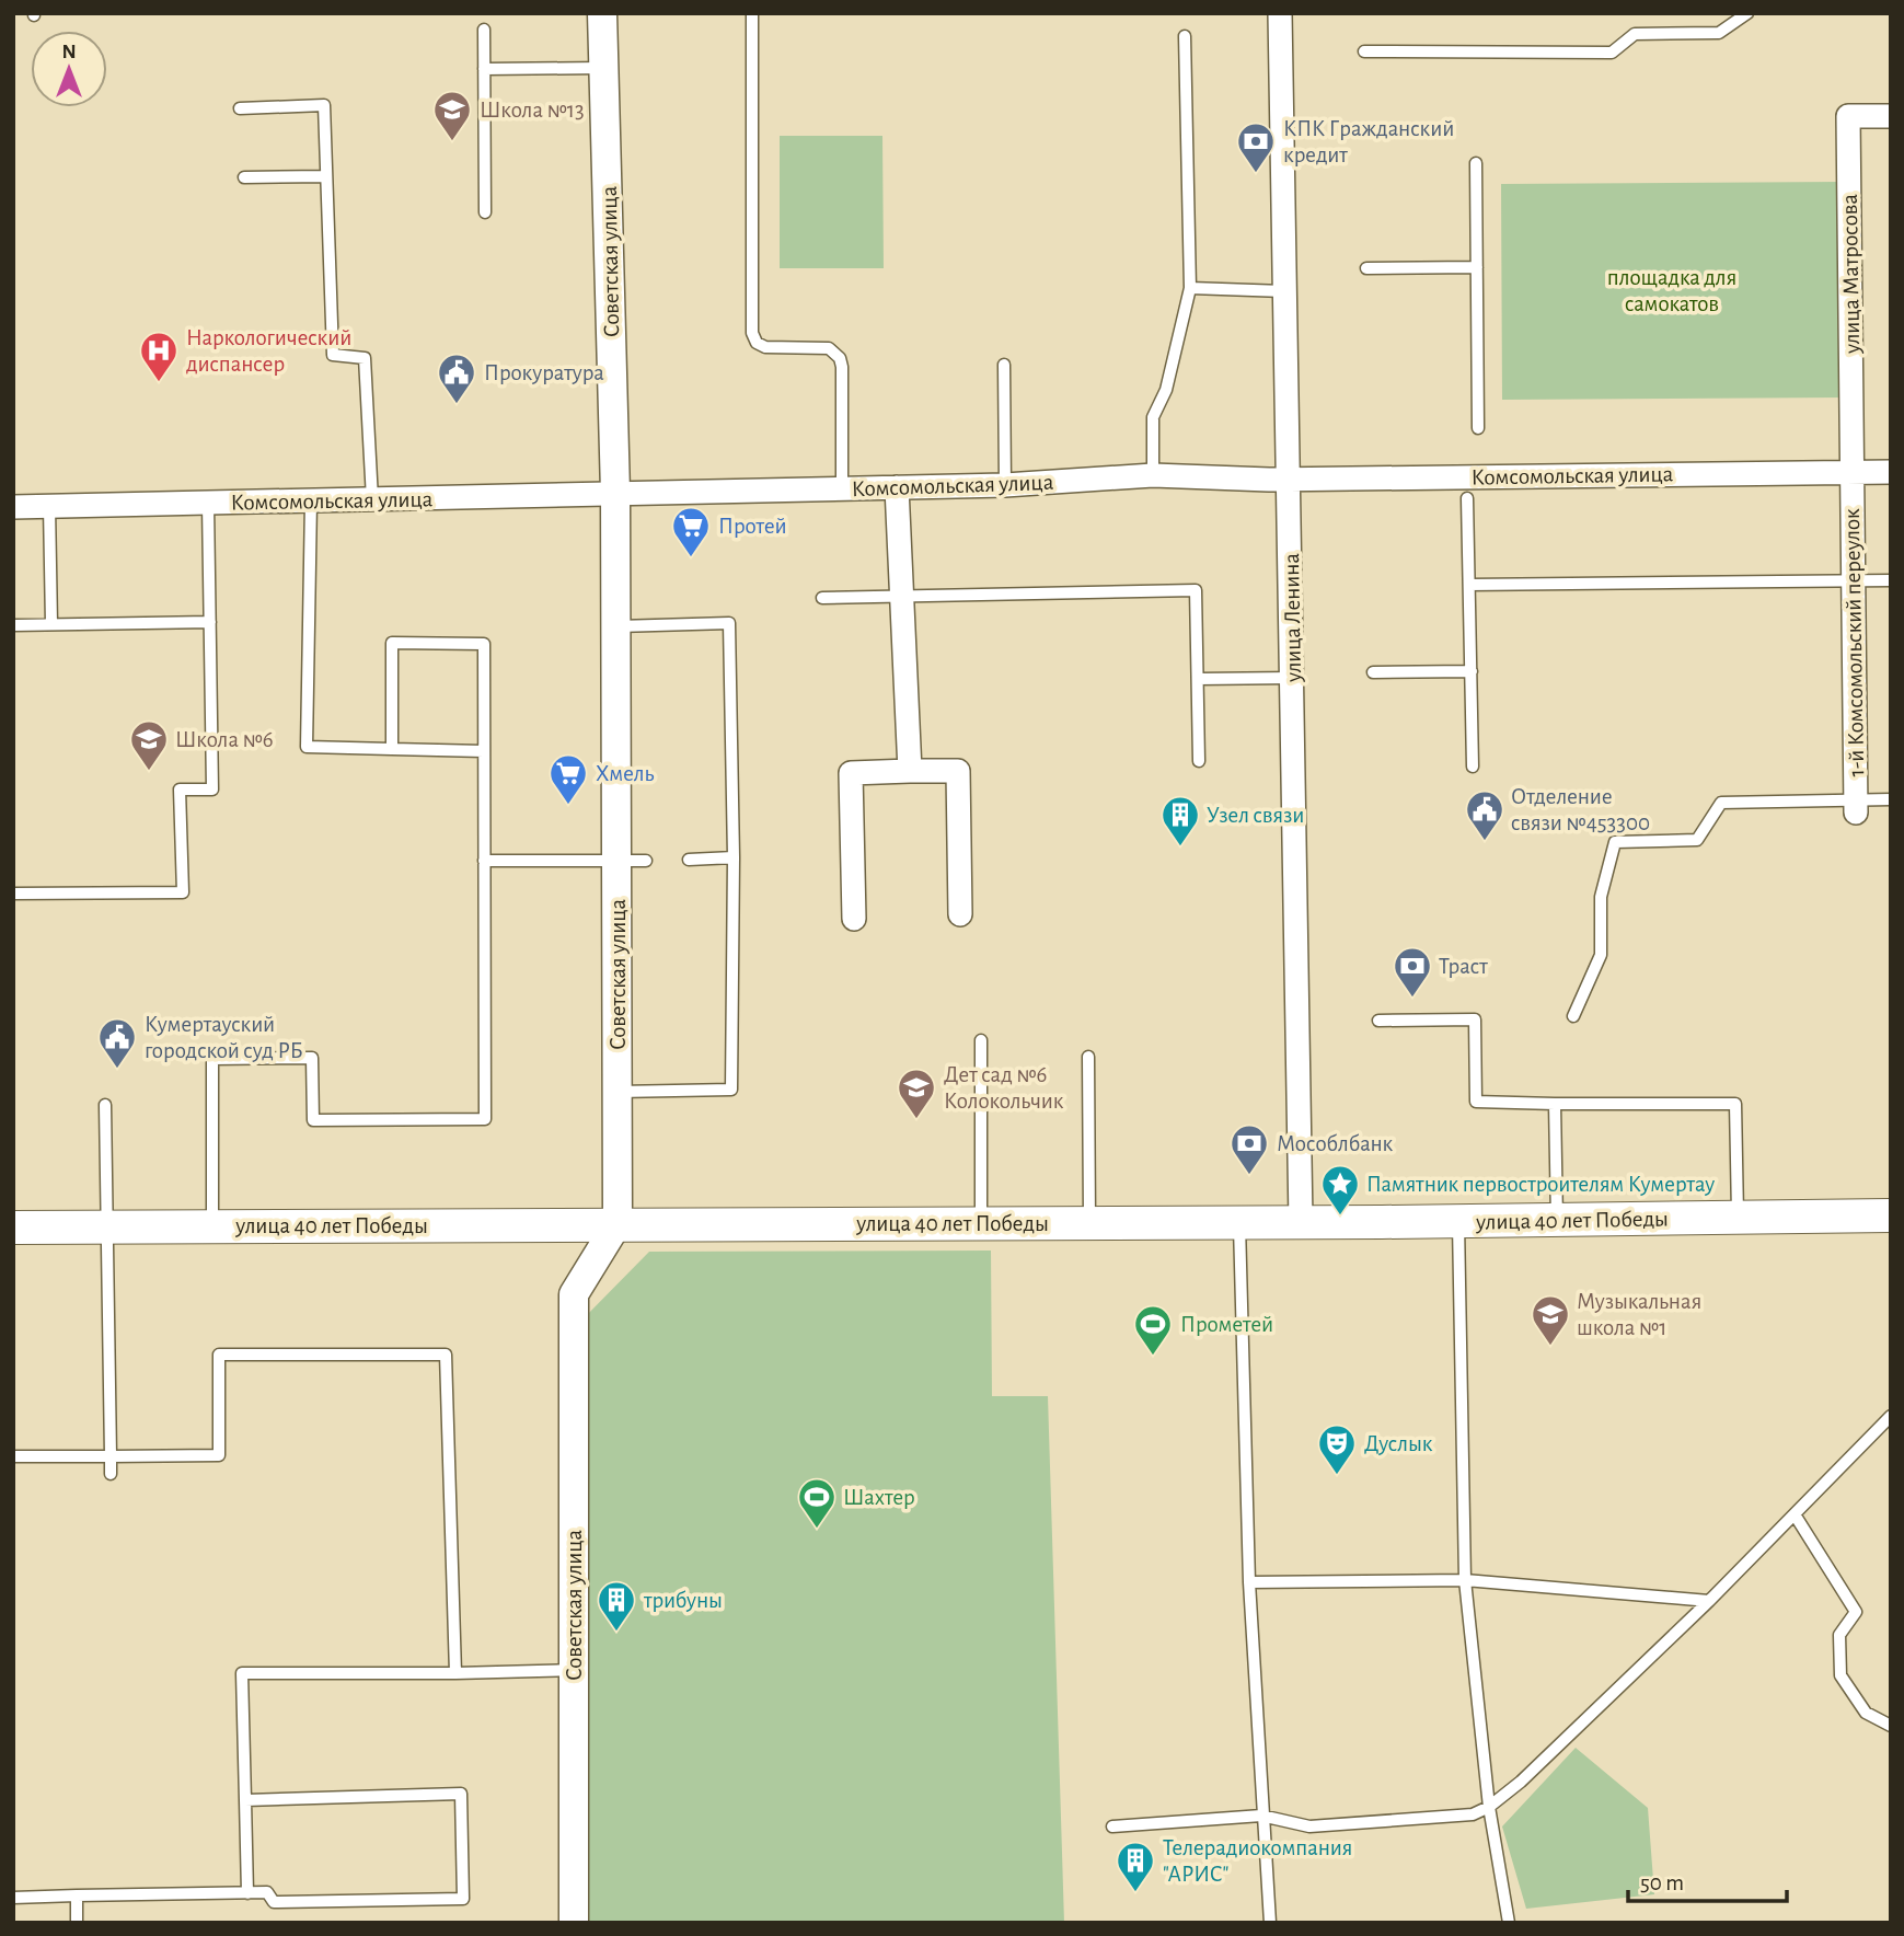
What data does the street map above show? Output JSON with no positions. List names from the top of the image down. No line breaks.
{"streets":{"main road":["улица 40 лет Победы"],"street":["Советская улица","улица Матросова","Комсомольская улица","улица Ленина","1-й Комсомольский переулок"]},"crossings":[["Советская улица","Комсомольская улица"],["Советская улица","улица 40 лет Победы"],["улица Матросова","Комсомольская улица"],["улица Матросова","1-й Комсомольский переулок"],["Комсомольская улица","улица Ленина"],["Комсомольская улица","1-й Комсомольский переулок"],["улица Ленина","улица 40 лет Победы"]],"parks":["площадка для самокатов"],"places":{"school or university":["Школа №13","Школа №6","Дет сад №6 Колокольчик","Музыкальная школа №1"],"bank":["КПК Гражданский кредит","Траст","Мособлбанк"],"hospital":["Наркологический диспансер"],"public building":["Прокуратура","Отделение связи №453300","Кумертауский городской суд РБ"],"supermarket":["Протей","Хмель"],"building":["Узел связи","трибуны","Телерадиокомпания \"АРИС\""],"place":["Памятник первостроителям Кумертау"],"sports":["Прометей","Шахтер"],"theatre":["Дуслык"]},"scale_bar":"50 m","north":"top"}
